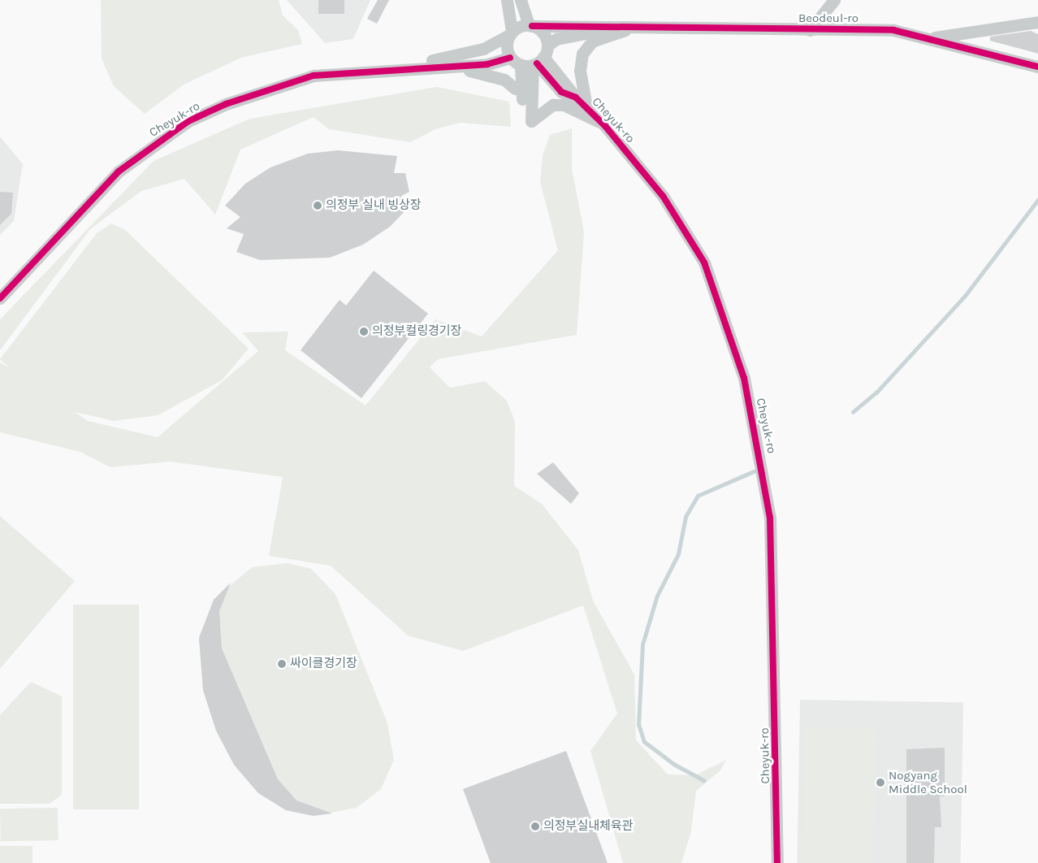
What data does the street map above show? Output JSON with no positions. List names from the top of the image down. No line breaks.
{"streets":{"street":["Beodeul-ro","Cheyuk-ro"]},"places":["의정부 실내 빙상장","의정부컬링경기장","싸이클경기장","Nogyang Middle School","의정부실내체육관"]}
